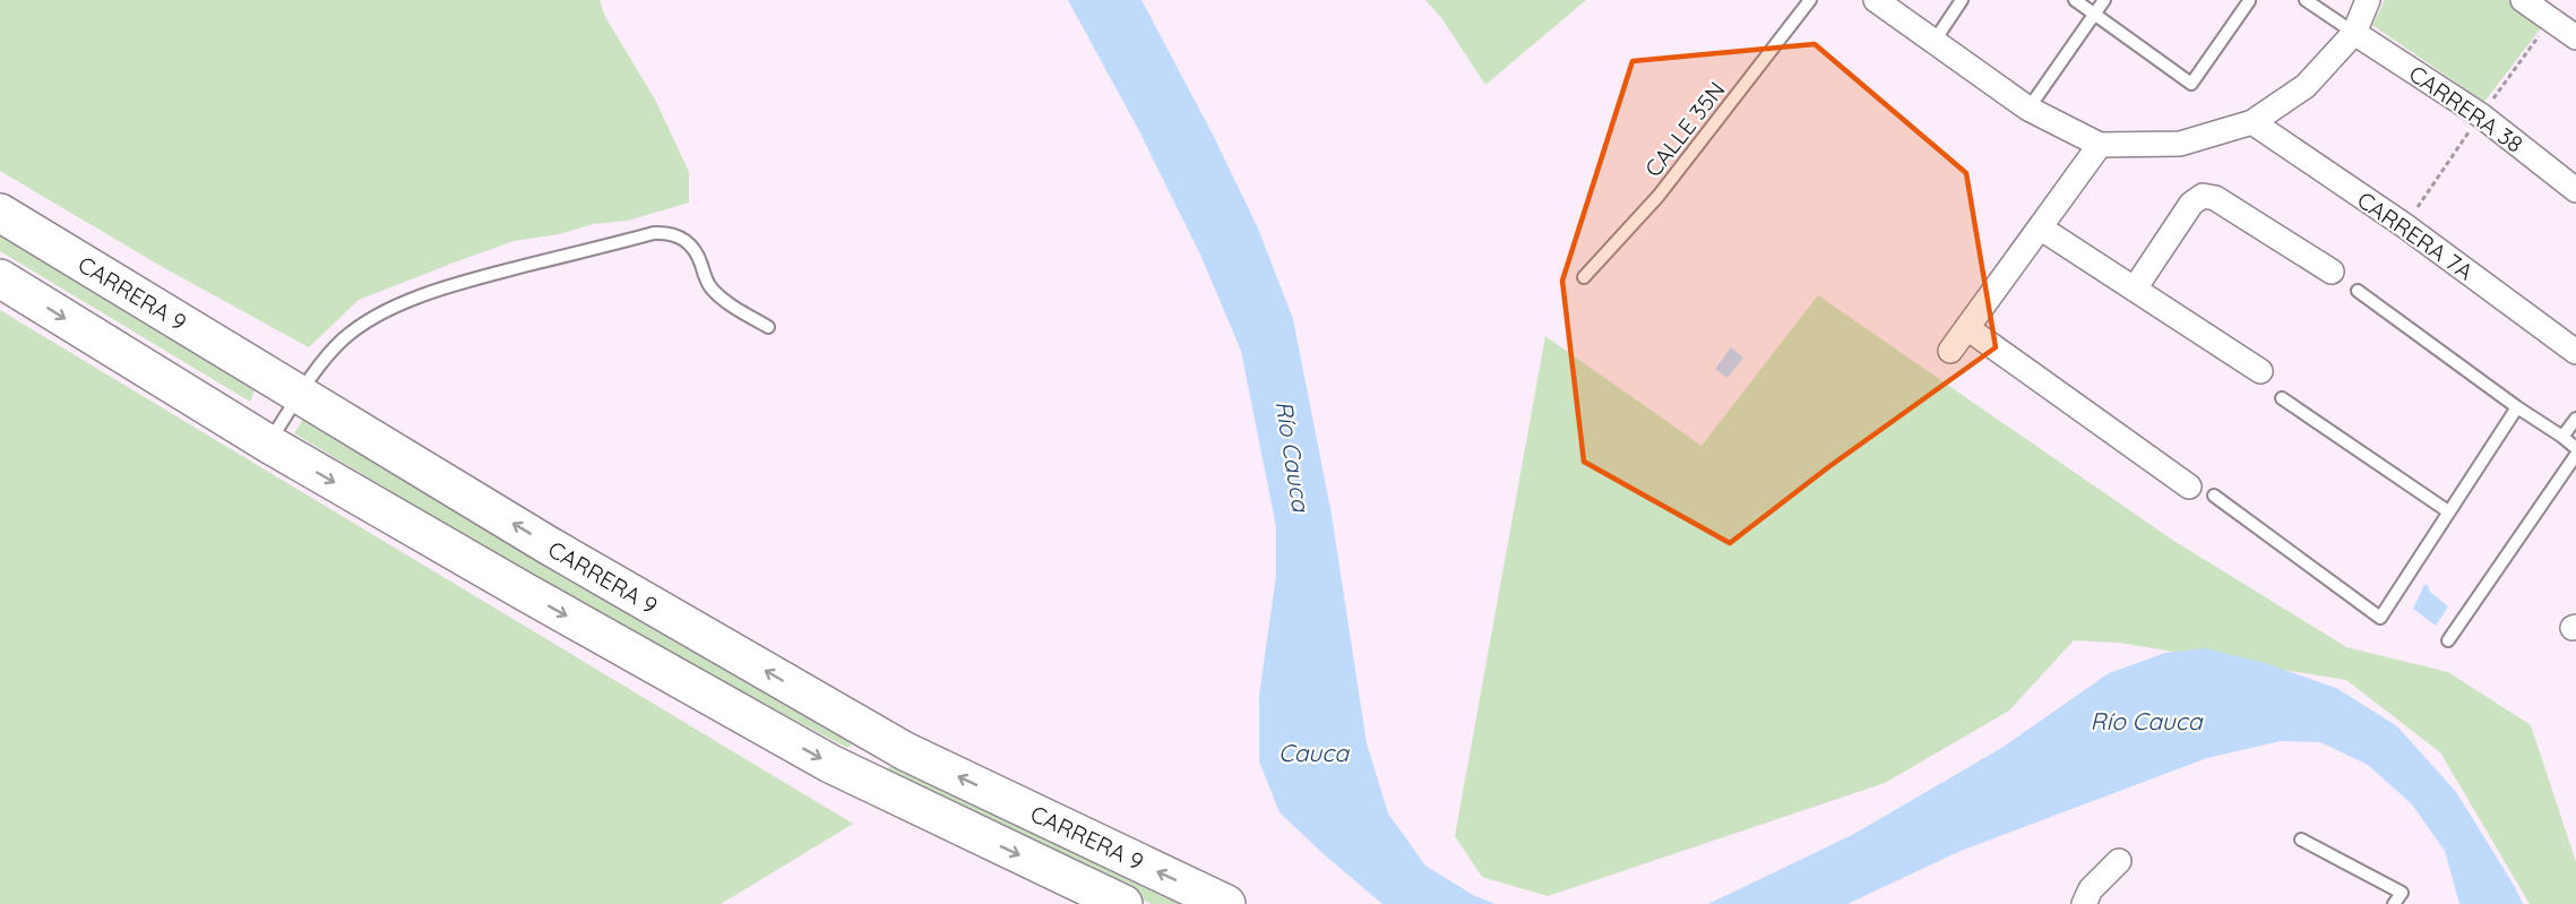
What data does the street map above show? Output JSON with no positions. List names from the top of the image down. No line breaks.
{"streets":{"main road":["CARRERA 9"],"street":["CARRERA 38","CARRERA 7A"],"lane":["CALLE 35N"]},"water":["Río Cauca","Cauca"]}
